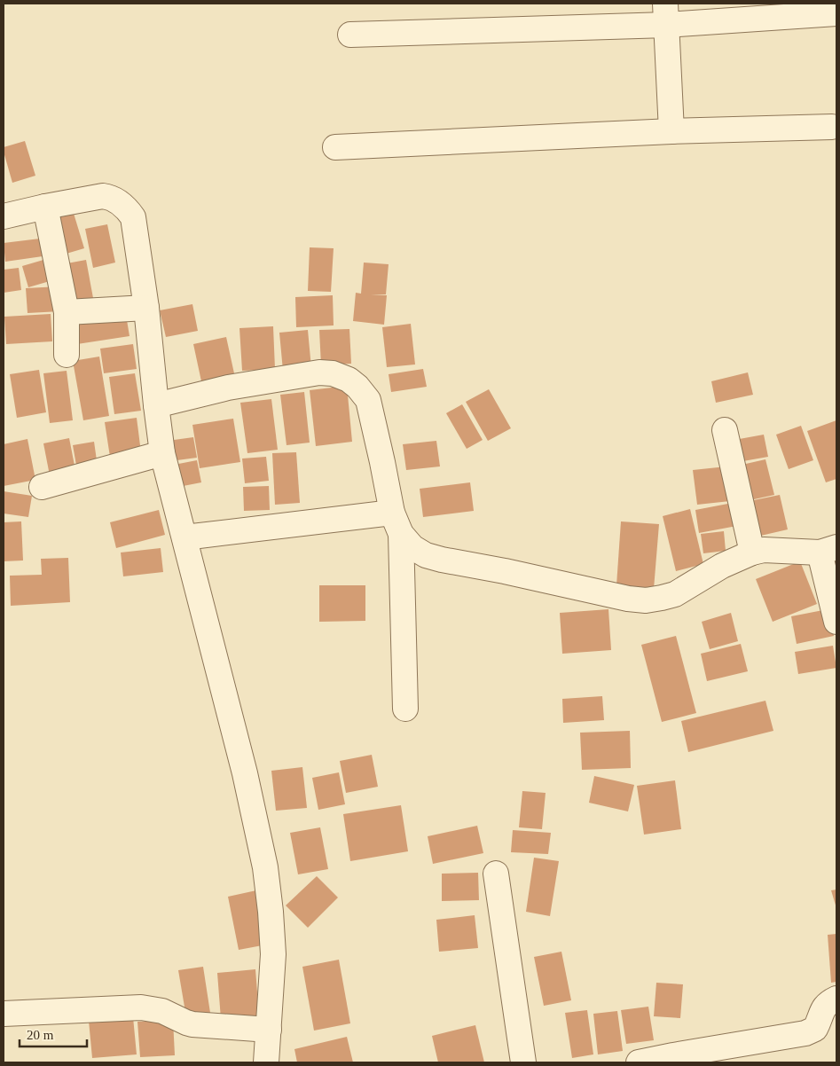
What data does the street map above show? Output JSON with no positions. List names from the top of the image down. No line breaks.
{"scale_bar":"20 m"}
